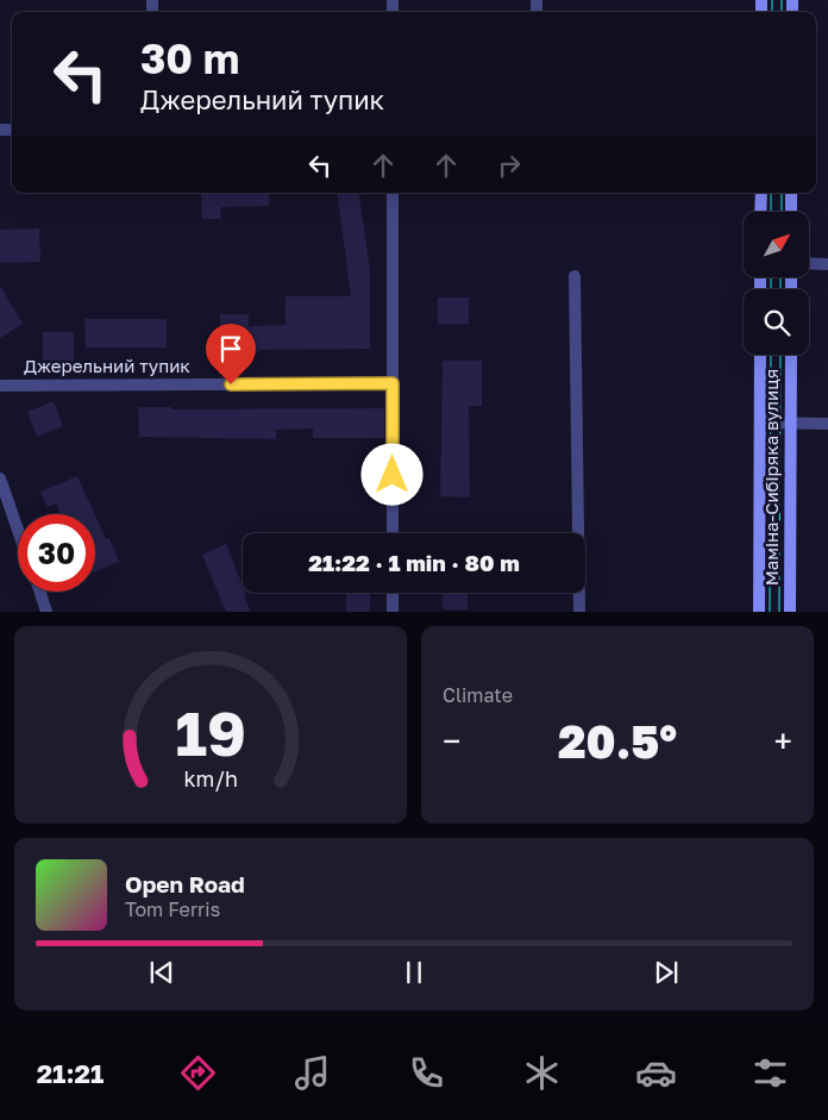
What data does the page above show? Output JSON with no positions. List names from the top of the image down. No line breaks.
{"streets":{"main road":["Маміна-Сибіряка вулиця"],"street":["Джерельний тупик"]},"north":"top right","page":{"turn":["30 m","Джерельний тупик"],"limit":"30","trip":"21:22 · 1 min · 80 m","tile":"Climate","heat":["−","20.5°","+"],"song":["Open Road","Tom Ferris"],"tabs":"21:21","gauge":["19","km/h"]}}
